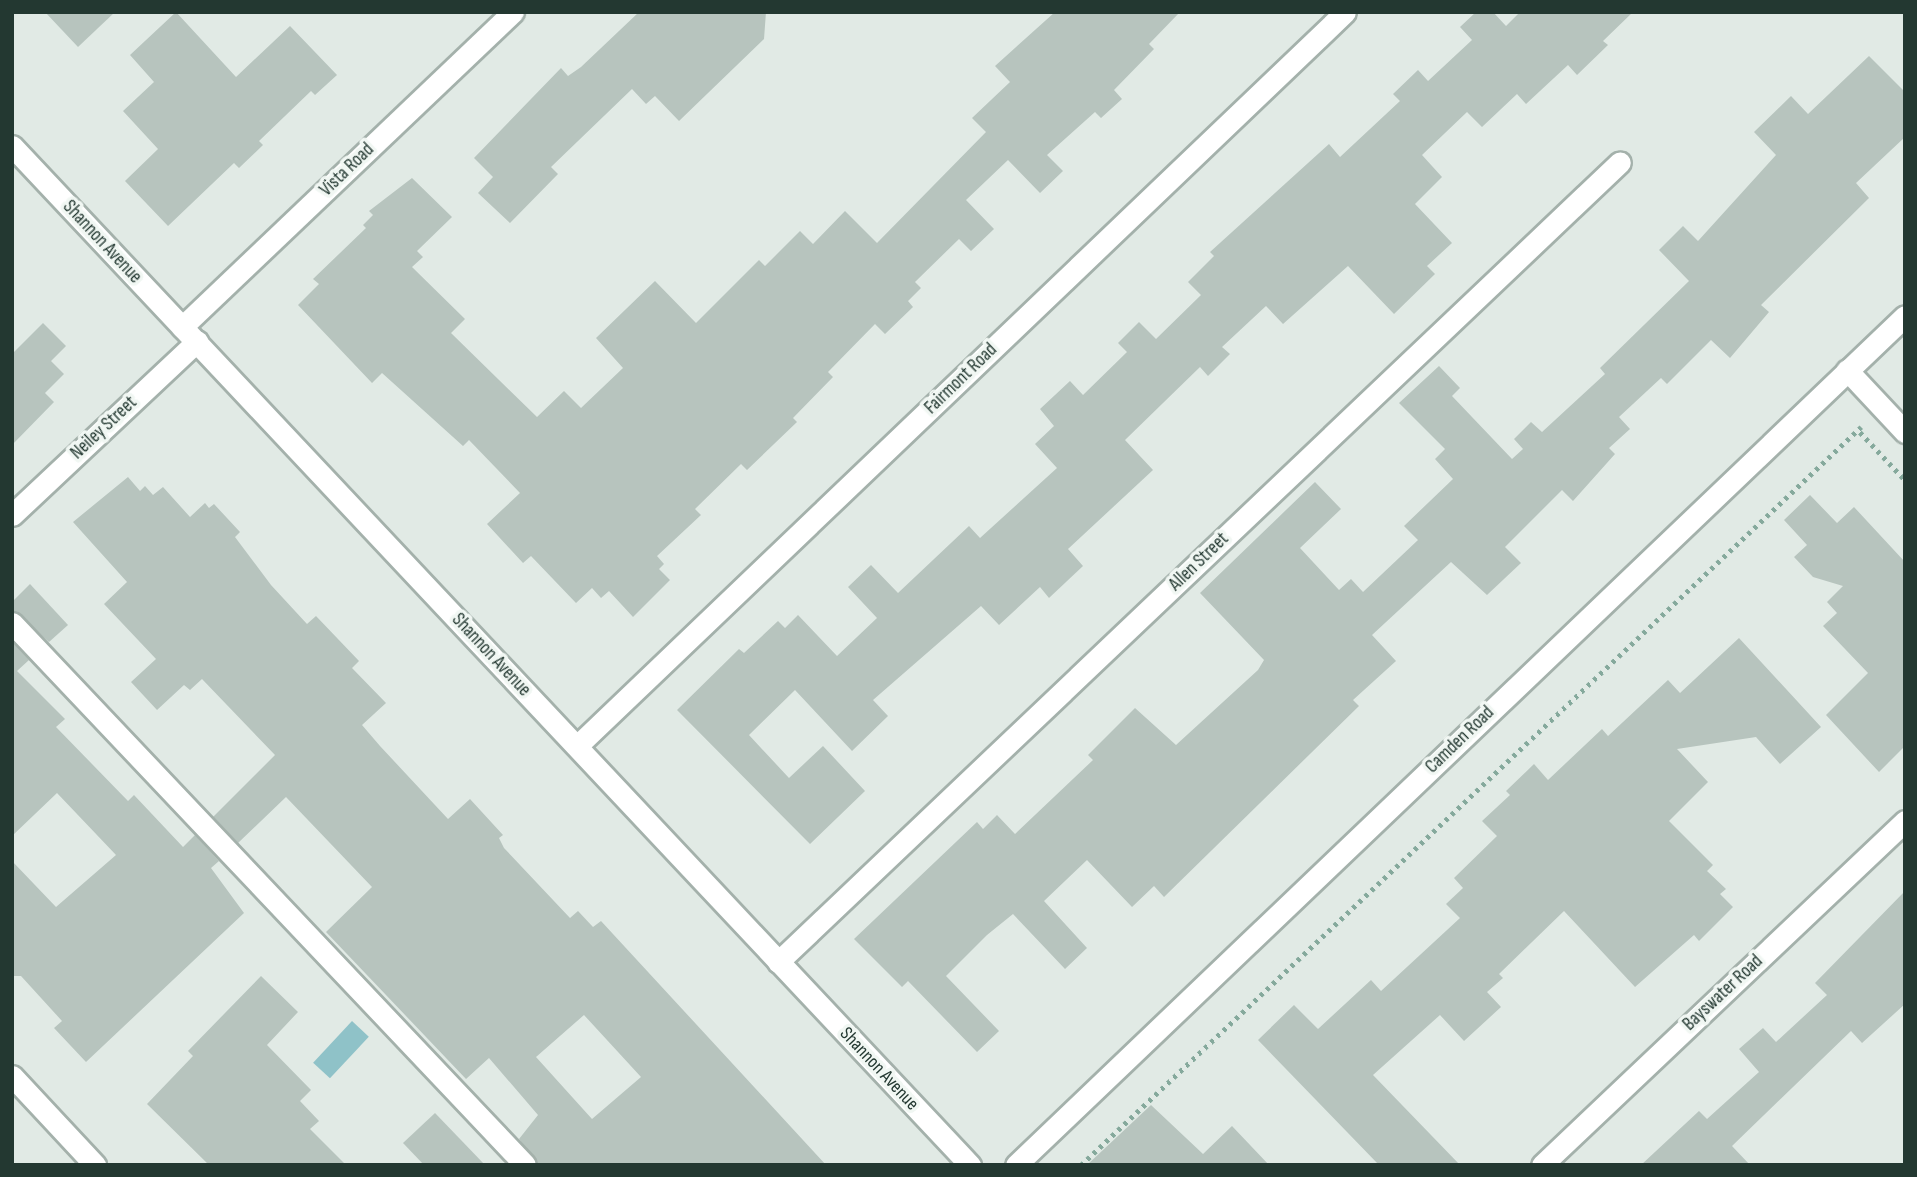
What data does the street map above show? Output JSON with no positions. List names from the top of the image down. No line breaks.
{"streets":{"street":["Vista Road","Shannon Avenue","Fairmont Road","Neiley Street","Allen Street","Camden Road","Bayswater Road"]},"crossings":[["Vista Road","Shannon Avenue"],["Vista Road","Neiley Street"],["Shannon Avenue","Fairmont Road"],["Shannon Avenue","Neiley Street"],["Shannon Avenue","Allen Street"]]}
